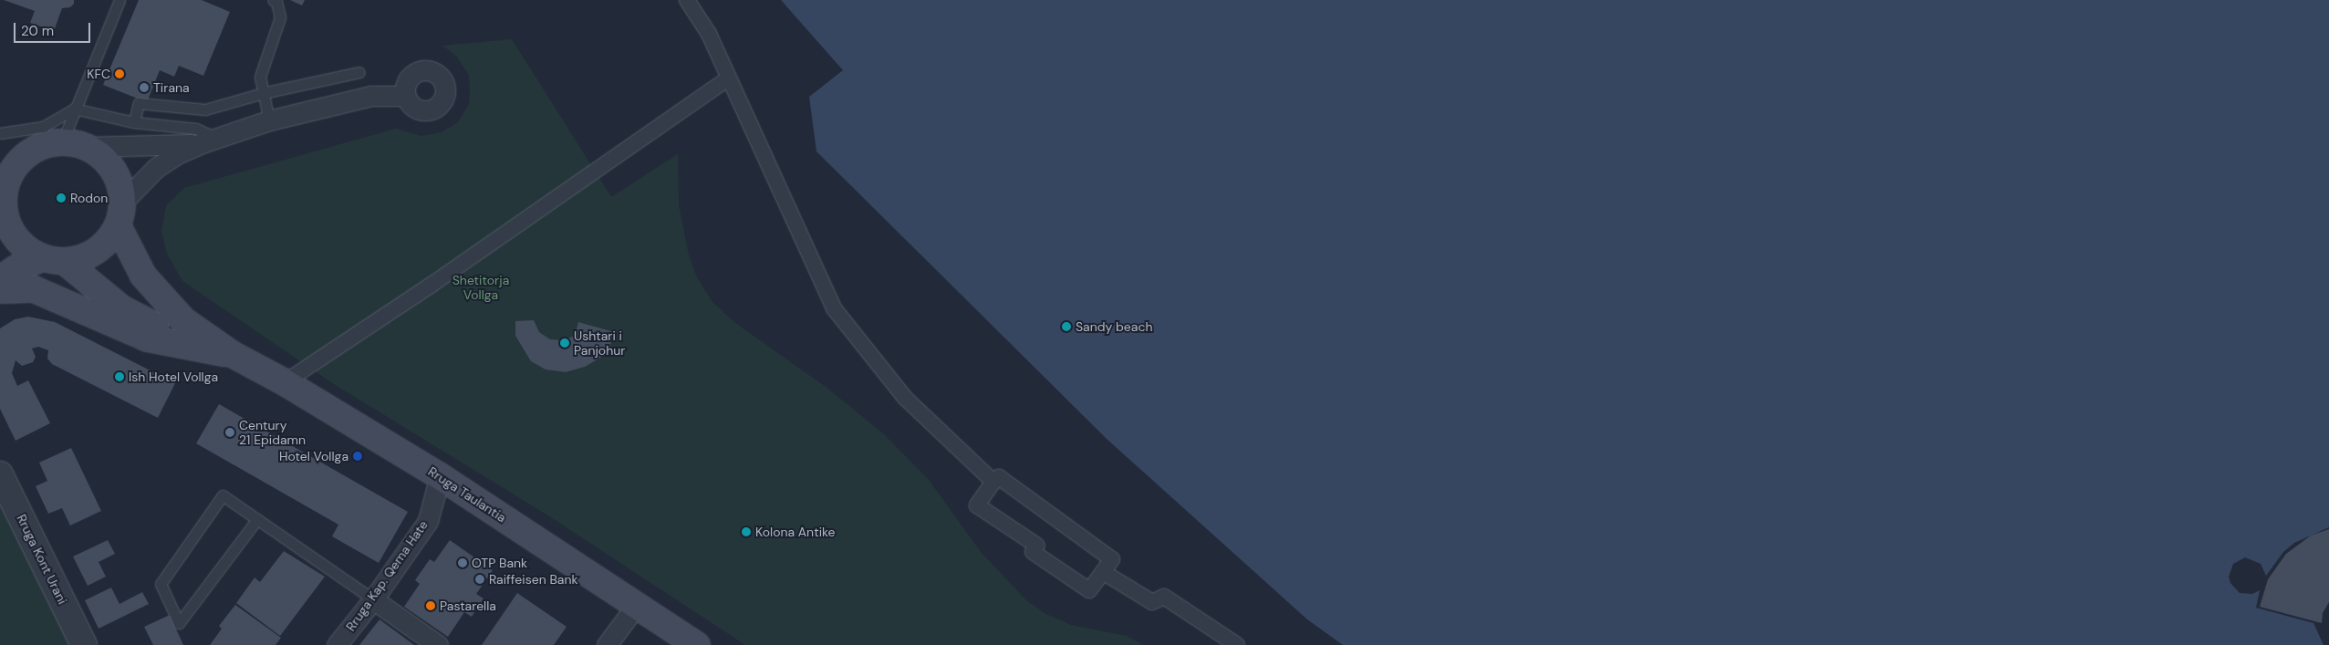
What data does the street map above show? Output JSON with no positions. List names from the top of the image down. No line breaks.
{"streets":{"main road":["Rruga Taulantia"],"street":["Rruga Kont Urani","Rruga Kap. Qema Hate"]},"crossings":[["Rruga Taulantia","Rruga Kap. Qema Hate"]],"parks":["Shetitorja Vollga"],"places":["KFC","Tirana","Rodon","Sandy beach","Ushtari i Panjohur","Ish Hotel Vollga","Century 21 Epidamn","Hotel Vollga","Kolona Antike","OTP Bank","Raiffeisen Bank","Pastarella"],"scale_bar":"20 m"}
